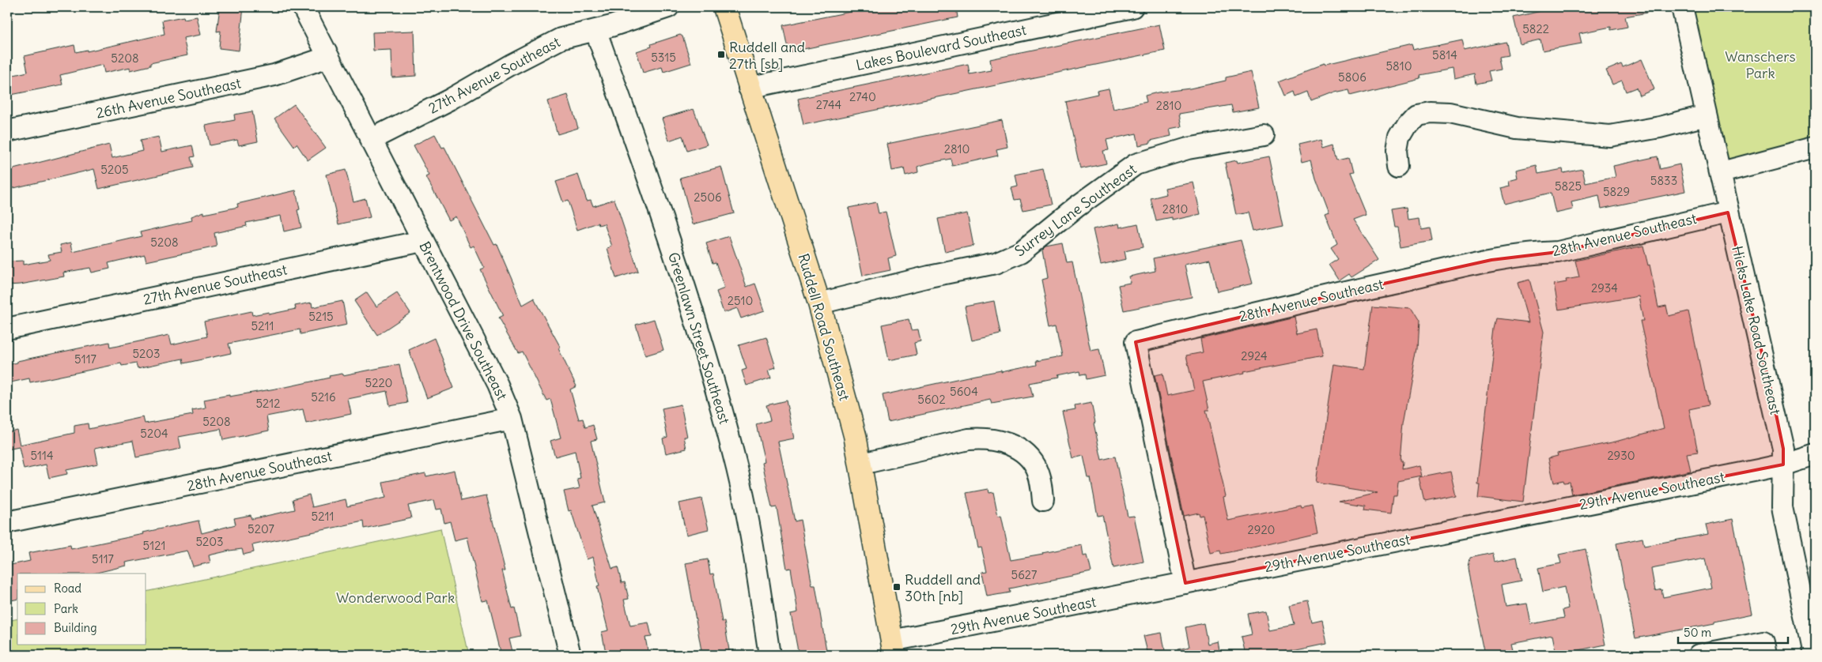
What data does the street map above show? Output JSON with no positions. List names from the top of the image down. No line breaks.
{"streets":{"main road":["Ruddell Road Southeast"],"street":["Lakes Boulevard Southeast","27th Avenue Southeast","26th Avenue Southeast","Surrey Lane Southeast","28th Avenue Southeast","Brentwood Drive Southeast","Hicks Lake Road Southeast","Greenlawn Street Southeast","29th Avenue Southeast"]},"crossings":[["Lakes Boulevard Southeast","Ruddell Road Southeast"],["27th Avenue Southeast","Brentwood Drive Southeast"],["27th Avenue Southeast","Greenlawn Street Southeast"],["26th Avenue Southeast","Brentwood Drive Southeast"],["Surrey Lane Southeast","Ruddell Road Southeast"],["28th Avenue Southeast","Brentwood Drive Southeast"],["28th Avenue Southeast","Hicks Lake Road Southeast"],["28th Avenue Southeast","29th Avenue Southeast"],["Ruddell Road Southeast","29th Avenue Southeast"],["Hicks Lake Road Southeast","29th Avenue Southeast"]],"parks":["Wanschers Park","Wonderwood Park"],"places":{"transit":["Ruddell and 27th [sb]","Ruddell and 30th [nb]"]},"house_numbers":["5822","5814","5315","5208","5810","5806","2740","2744","2810","2810","5205","5833","5825","5829","2506","2810","5208","2934","2510","5215","5211","5203","2924","5117","5220","5604","5216","5602","5212","5208","5204","5114","2930","5211","5207","2920","5203","5121","5117","5627"],"legend":["Road","Park","Building"],"scale_bar":"50 m"}
